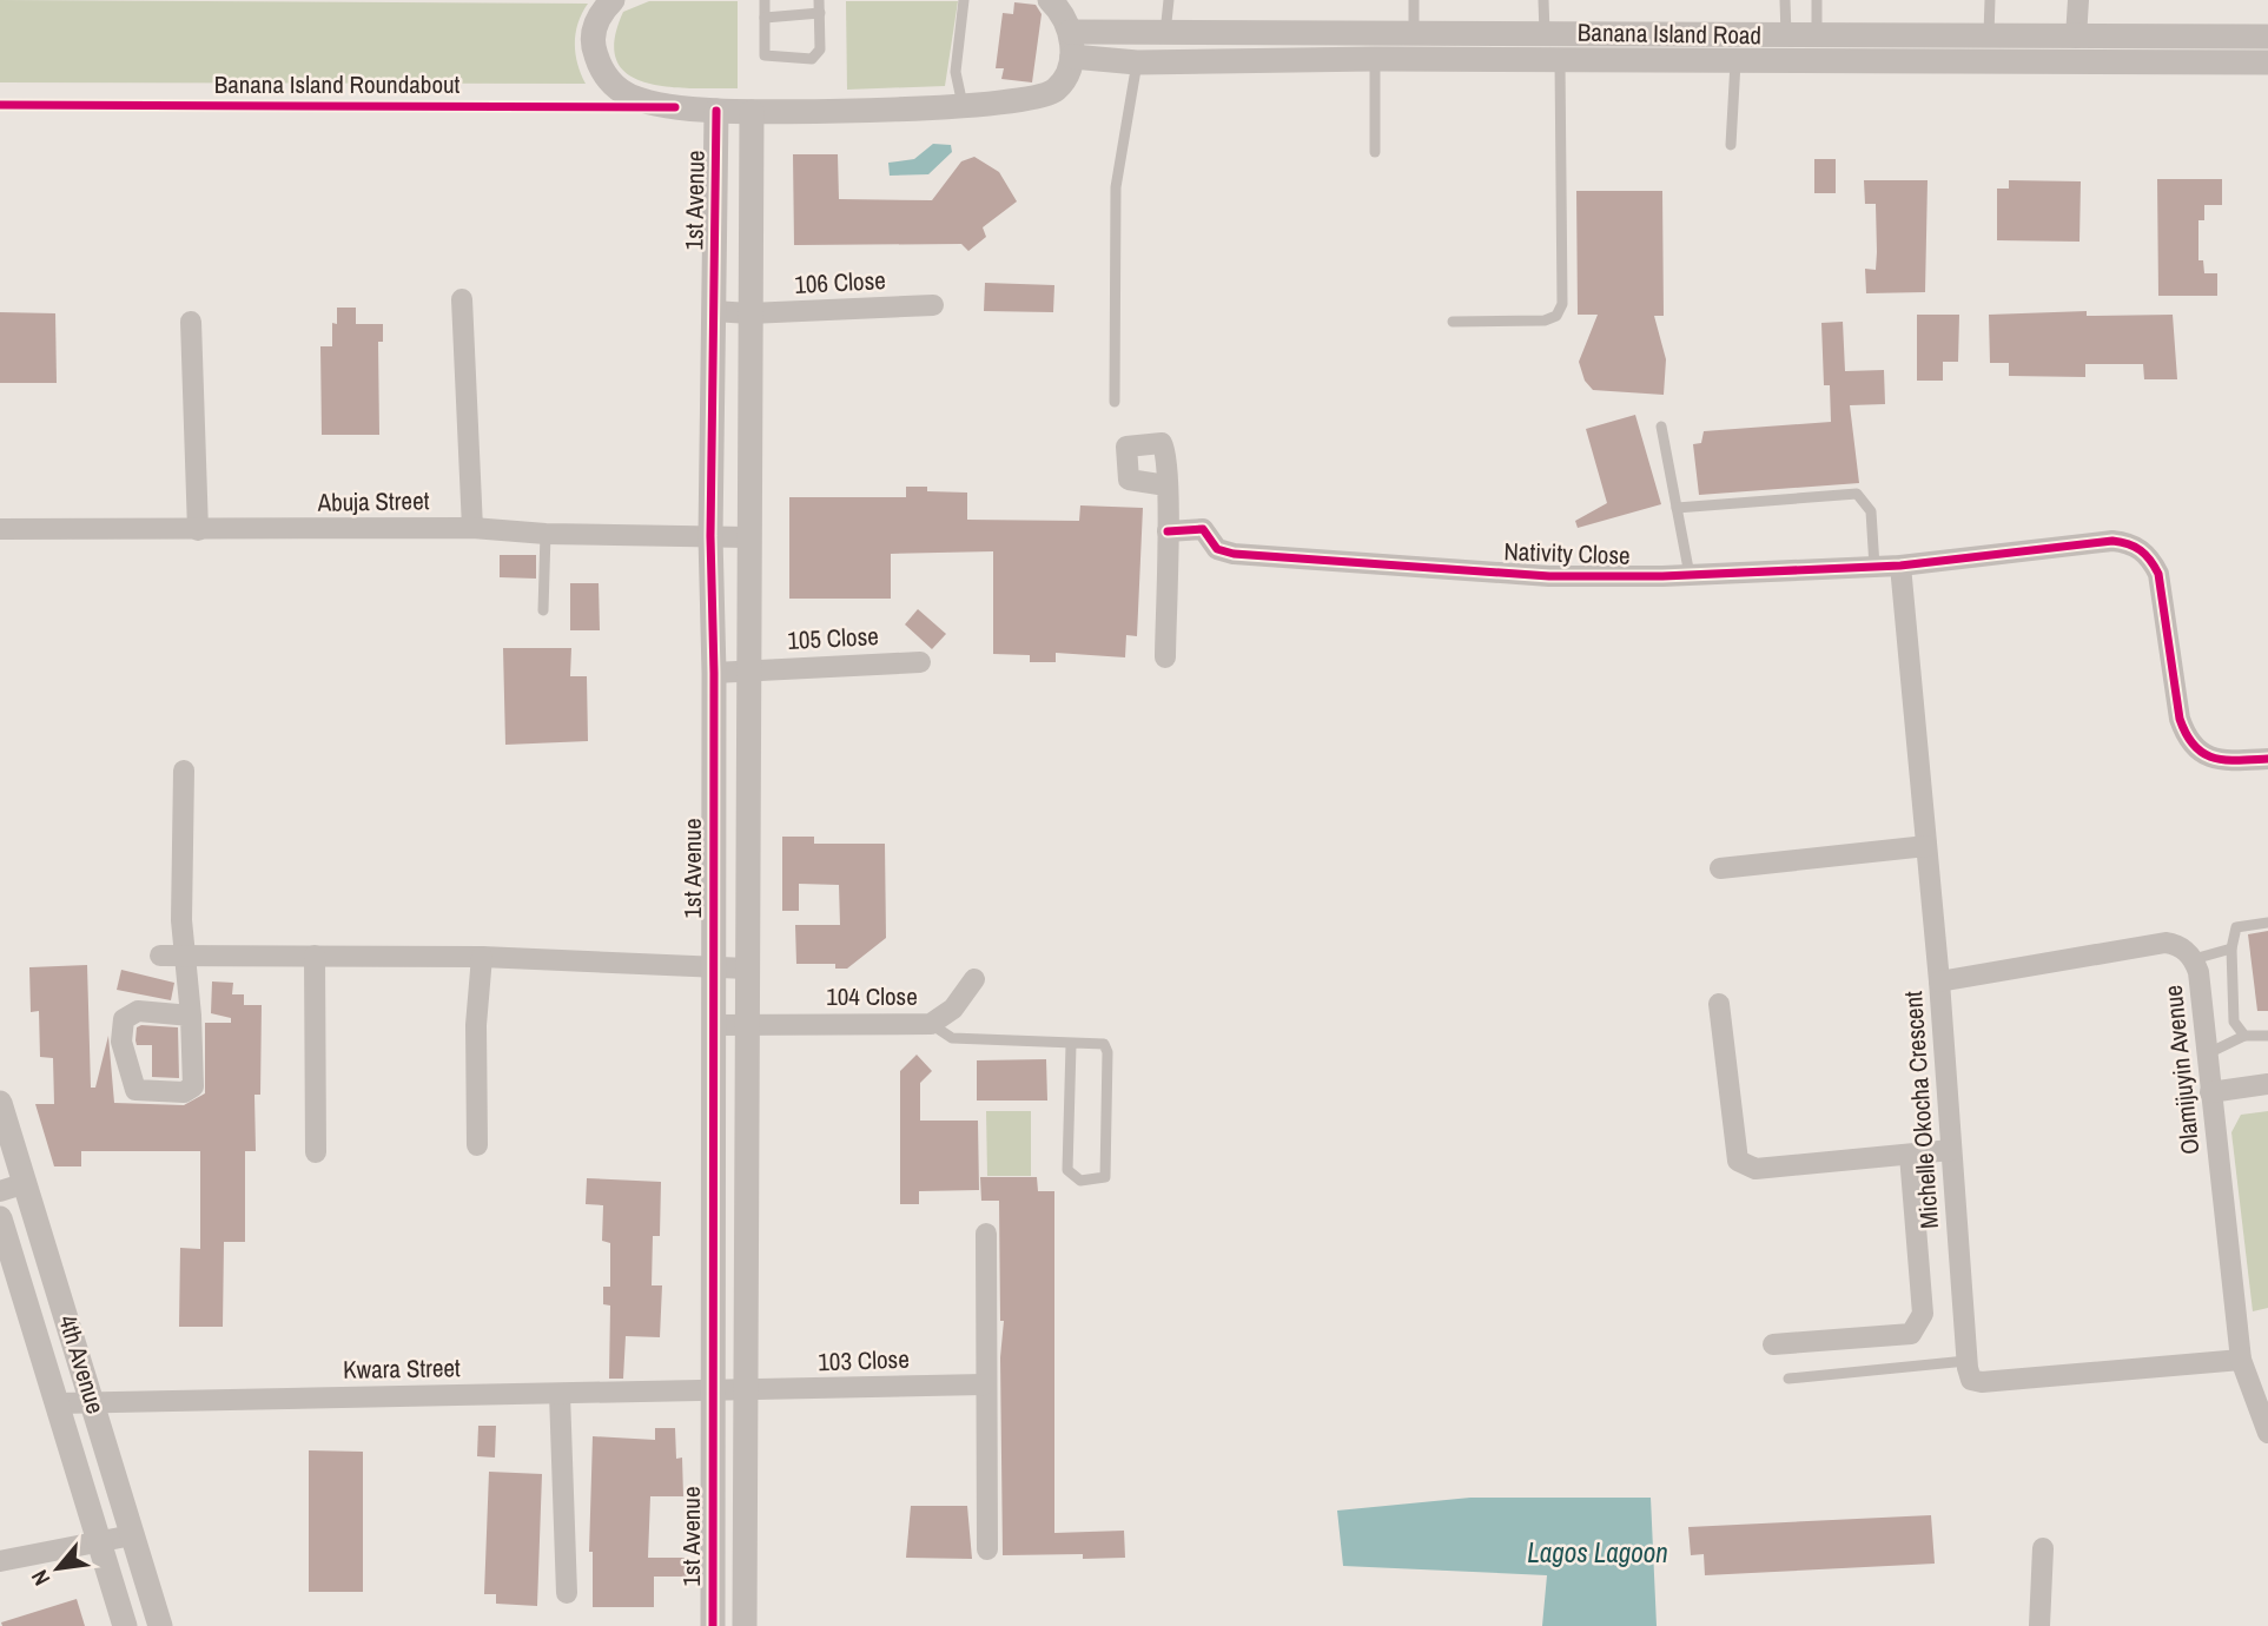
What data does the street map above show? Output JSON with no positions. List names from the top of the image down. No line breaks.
{"streets":{"street":["Banana Island Road","1st Avenue","106 Close","Abuja Street","Nativity Close","105 Close","104 Close","Olamijuyin Avenue","Michelle Okocha Crescent","103 Close","4th Avenue","Kwara Street"],"cycle path":["Banana Island Roundabout"]},"crossings":[["1st Avenue","106 Close"],["1st Avenue","Abuja Street"],["1st Avenue","105 Close"],["1st Avenue","104 Close"],["1st Avenue","Kwara Street"],["Nativity Close","Michelle Okocha Crescent"],["Olamijuyin Avenue","Michelle Okocha Crescent"],["103 Close","Kwara Street"],["4th Avenue","Kwara Street"]],"water":["Lagos Lagoon"],"north":"bottom left"}
